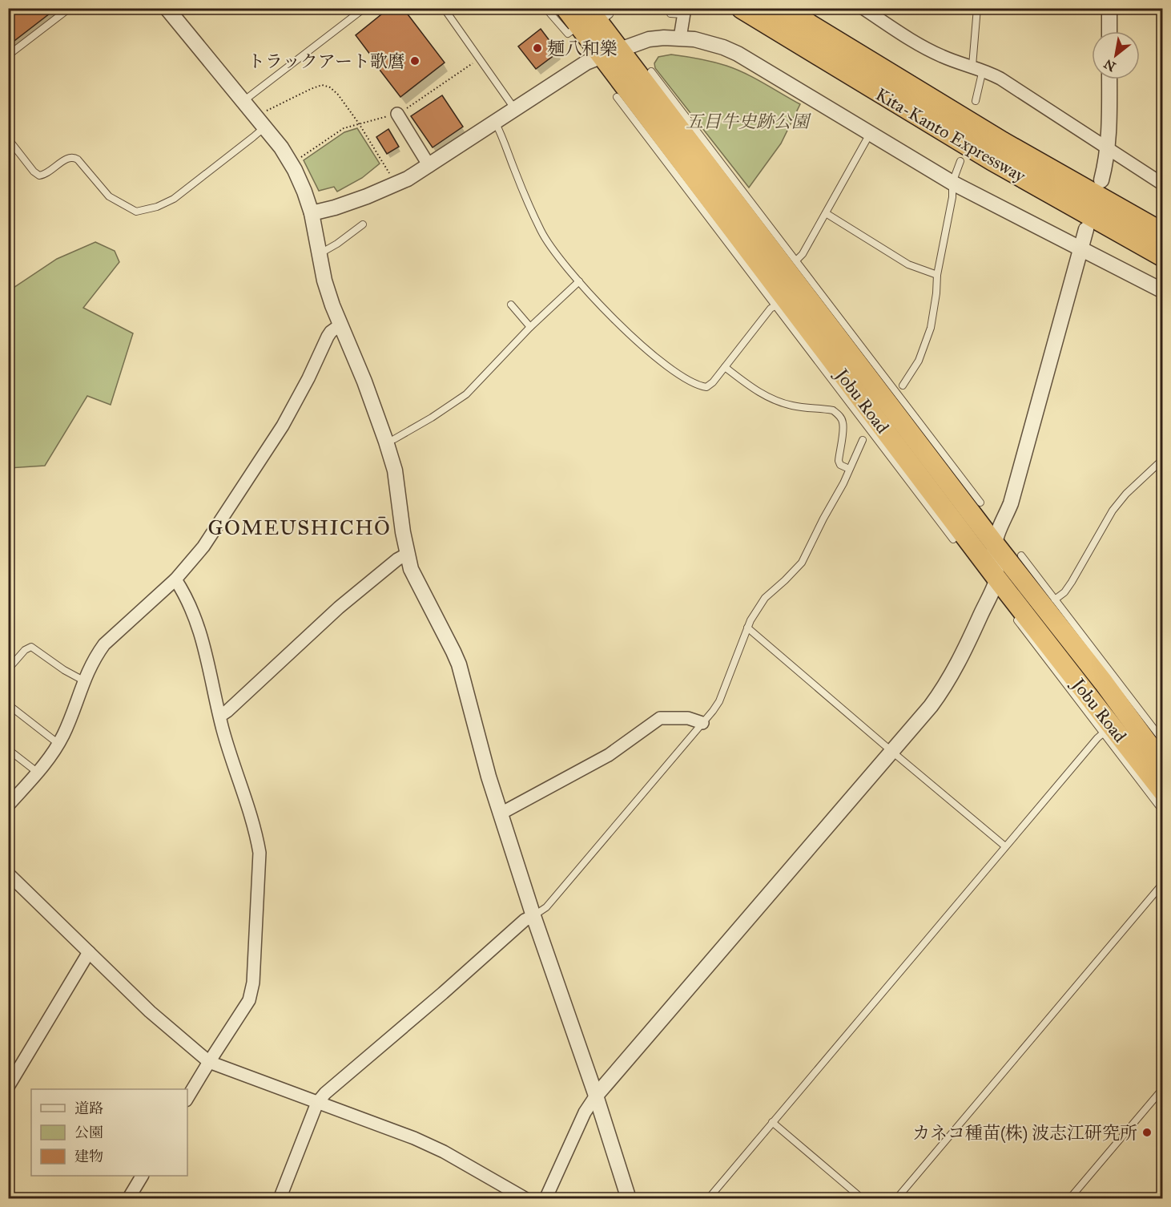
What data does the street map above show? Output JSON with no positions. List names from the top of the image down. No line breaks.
{"streets":{"highway":["Kita-Kanto Expressway","Jobu Road"]},"districts":["GOMEUSHICHŌ"],"parks":["五目牛史跡公園"],"places":["麺八和樂","トラックアート歌麿","カネコ種苗(株) 波志江研究所"],"legend":["道路","公園","建物"],"north":"bottom left"}
